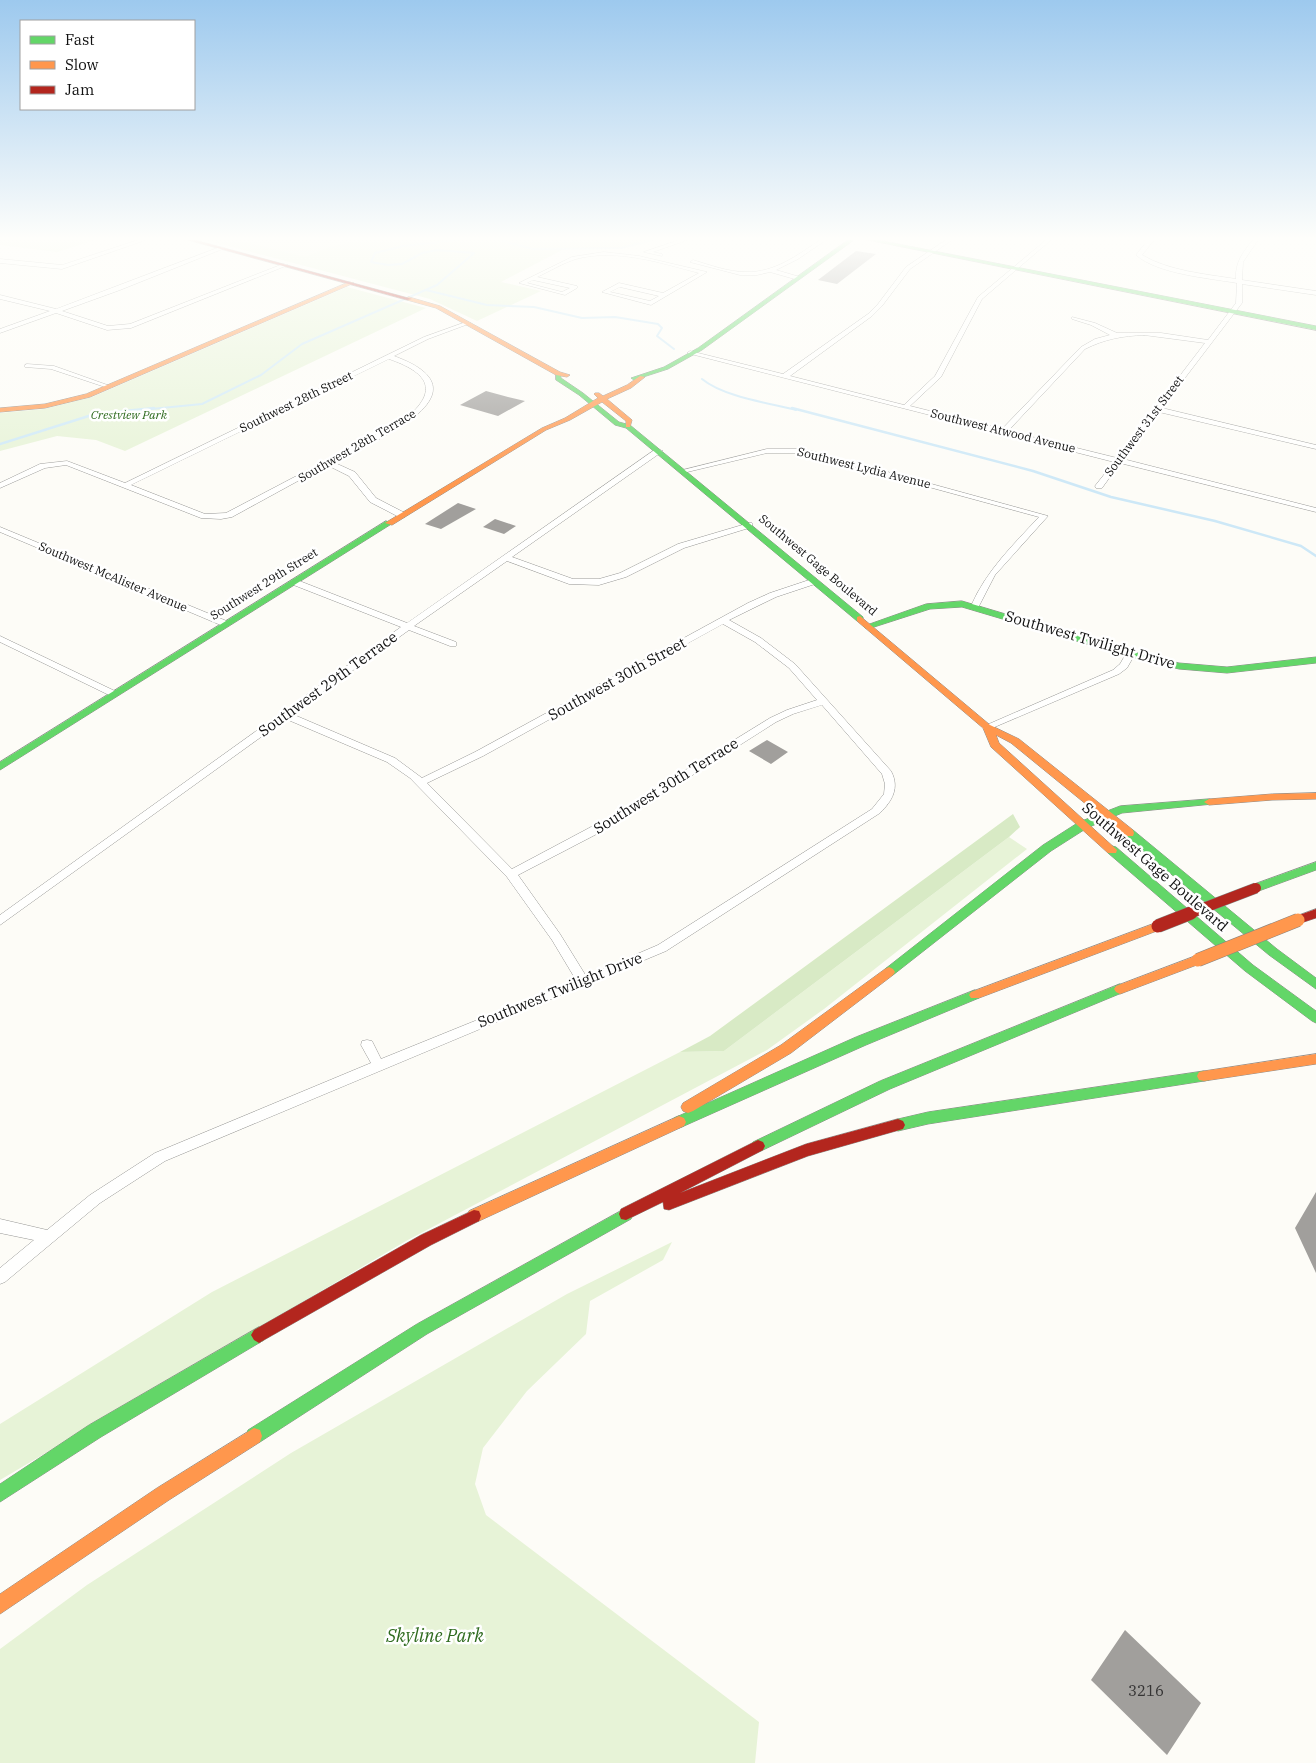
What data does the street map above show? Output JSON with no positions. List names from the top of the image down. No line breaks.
{"streets":{"main road":["Southwest Gage Boulevard","Southwest 29th Street","Southwest Twilight Drive"],"street":["Southwest 28th Street","Southwest 31st Street","Southwest Atwood Avenue","Southwest 28th Terrace","Southwest Lydia Avenue","Southwest McAlister Avenue","Southwest 30th Street","Southwest 29th Terrace","Southwest 30th Terrace"]},"crossings":[["Southwest 28th Street","Southwest 28th Terrace"],["Southwest 28th Street","Southwest Gage Boulevard"],["Southwest 31st Street","Southwest Atwood Avenue"],["Southwest Atwood Avenue","Southwest 29th Street"],["Southwest Lydia Avenue","Southwest Gage Boulevard"],["Southwest Lydia Avenue","Southwest Twilight Drive"],["Southwest Gage Boulevard","Southwest 29th Street"],["Southwest Gage Boulevard","Southwest Twilight Drive"],["Southwest Gage Boulevard","Southwest 30th Street"],["Southwest Gage Boulevard","Southwest 29th Terrace"],["Southwest McAlister Avenue","Southwest 29th Street"],["Southwest Twilight Drive","Southwest 30th Street"],["Southwest Twilight Drive","Southwest 30th Terrace"]],"parks":["Crestview Park","Skyline Park"],"house_numbers":["3216"],"legend":["Fast","Slow","Jam"]}
